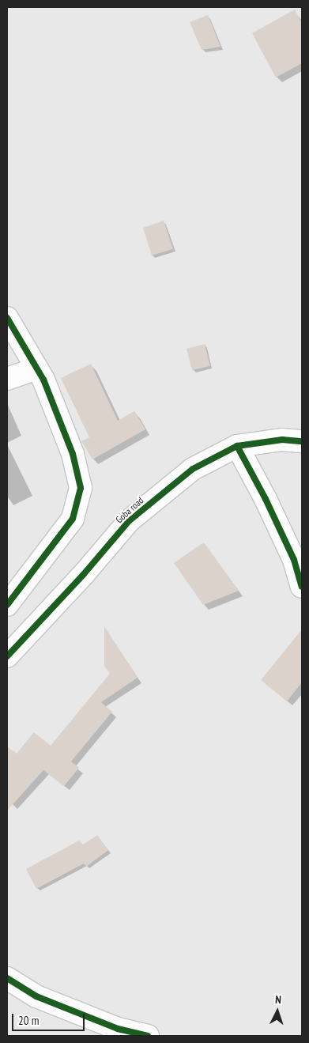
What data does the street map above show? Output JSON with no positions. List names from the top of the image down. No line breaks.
{"streets":{"street":["Goba road"]},"scale_bar":"20 m","north":"top"}
